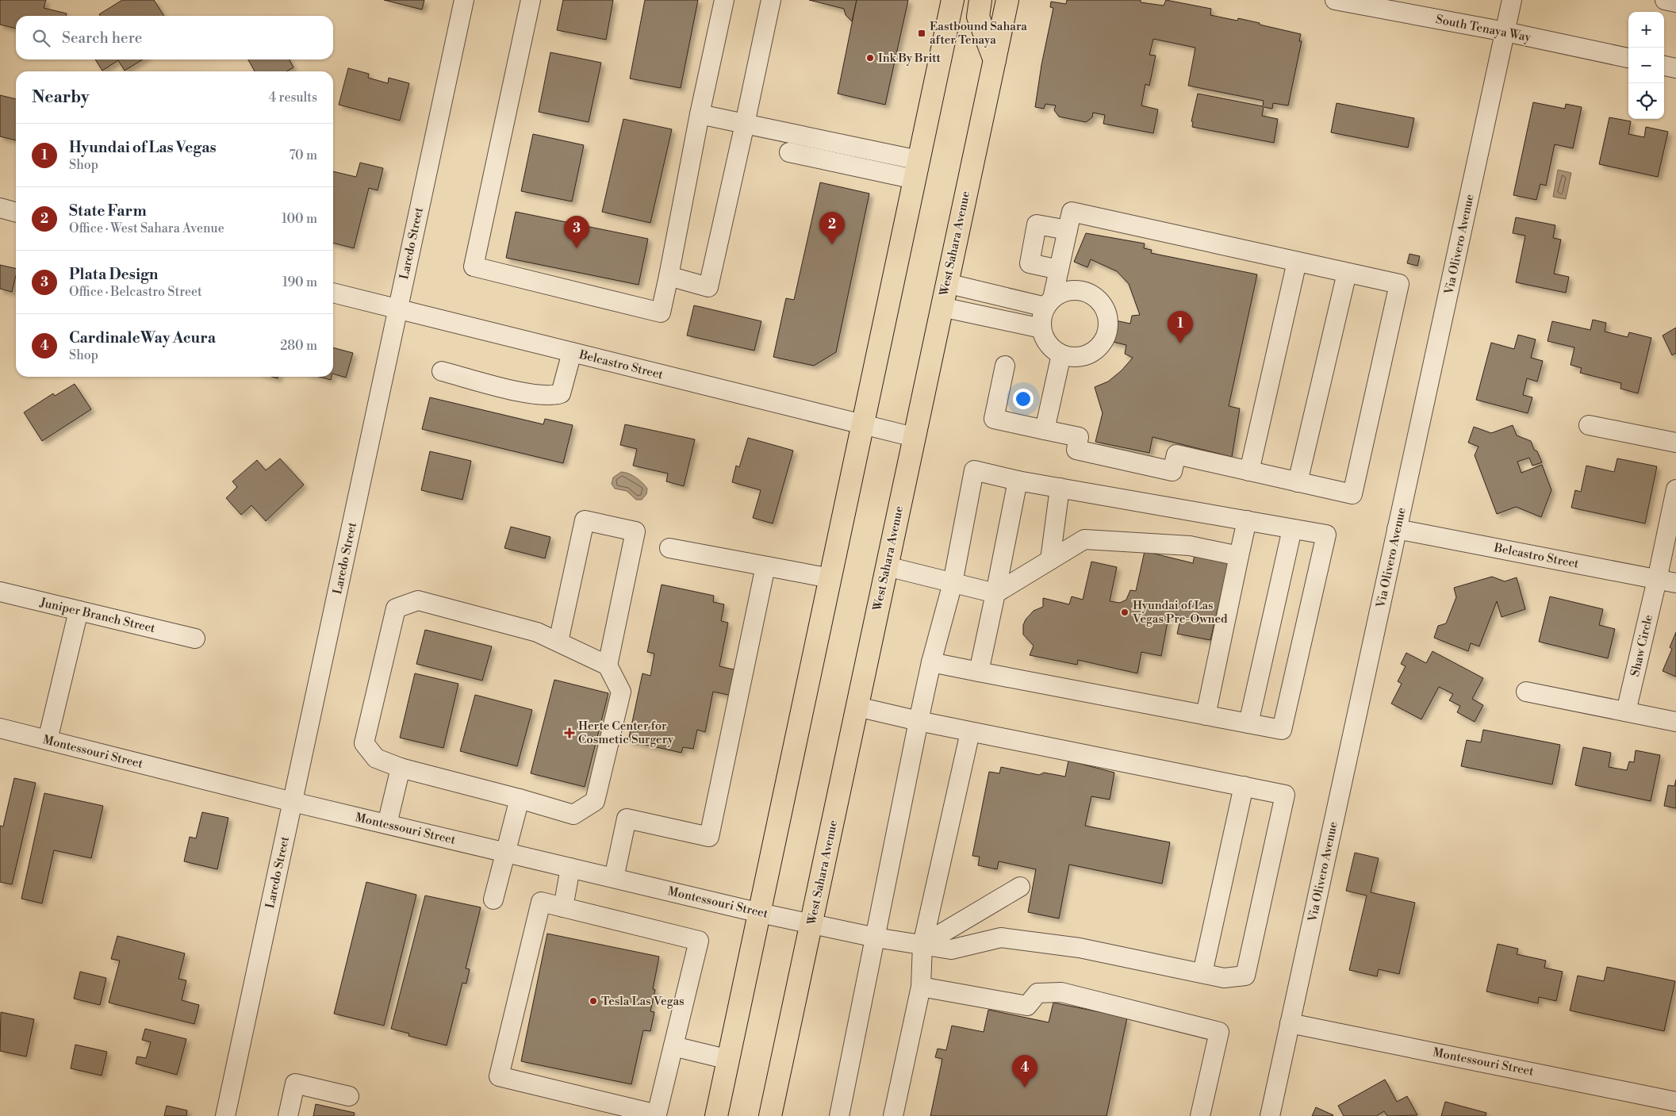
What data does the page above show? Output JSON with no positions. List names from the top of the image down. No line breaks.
{"streets":{"main road":["West Sahara Avenue"],"street":["South Tenaya Way","Laredo Street","Via Olivero Avenue","Belcastro Street","Juniper Branch Street","Shaw Circle","Montessouri Street"]},"crossings":[["South Tenaya Way","Via Olivero Avenue"],["Laredo Street","Belcastro Street"],["Laredo Street","Montessouri Street"],["West Sahara Avenue","Belcastro Street"],["West Sahara Avenue","Montessouri Street"],["Via Olivero Avenue","Belcastro Street"],["Via Olivero Avenue","Montessouri Street"],["Belcastro Street","Shaw Circle"]],"places":{"transit":["Eastbound Sahara after Tenaya"],"other":["Ink By Britt","Hyundai of Las Vegas Pre-Owned","Tesla Las Vegas"],"health":["Herte Center for Cosmetic Surgery"]},"page":{"map_buttons":["+","−"],"search":"Search here","heading":["Nearby","4 results"],"list":[{"mark":"1","name":"Hyundai of Las Vegas","note":"Shop","value":"70 m"},{"mark":"2","name":"State Farm","note":"Office · West Sahara Avenue","value":"100 m"},{"mark":"3","name":"Plata Design","note":"Office · Belcastro Street","value":"190 m"},{"mark":"4","name":"CardinaleWay Acura","note":"Shop","value":"280 m"}],"pins":["2","3","1","4"]}}
